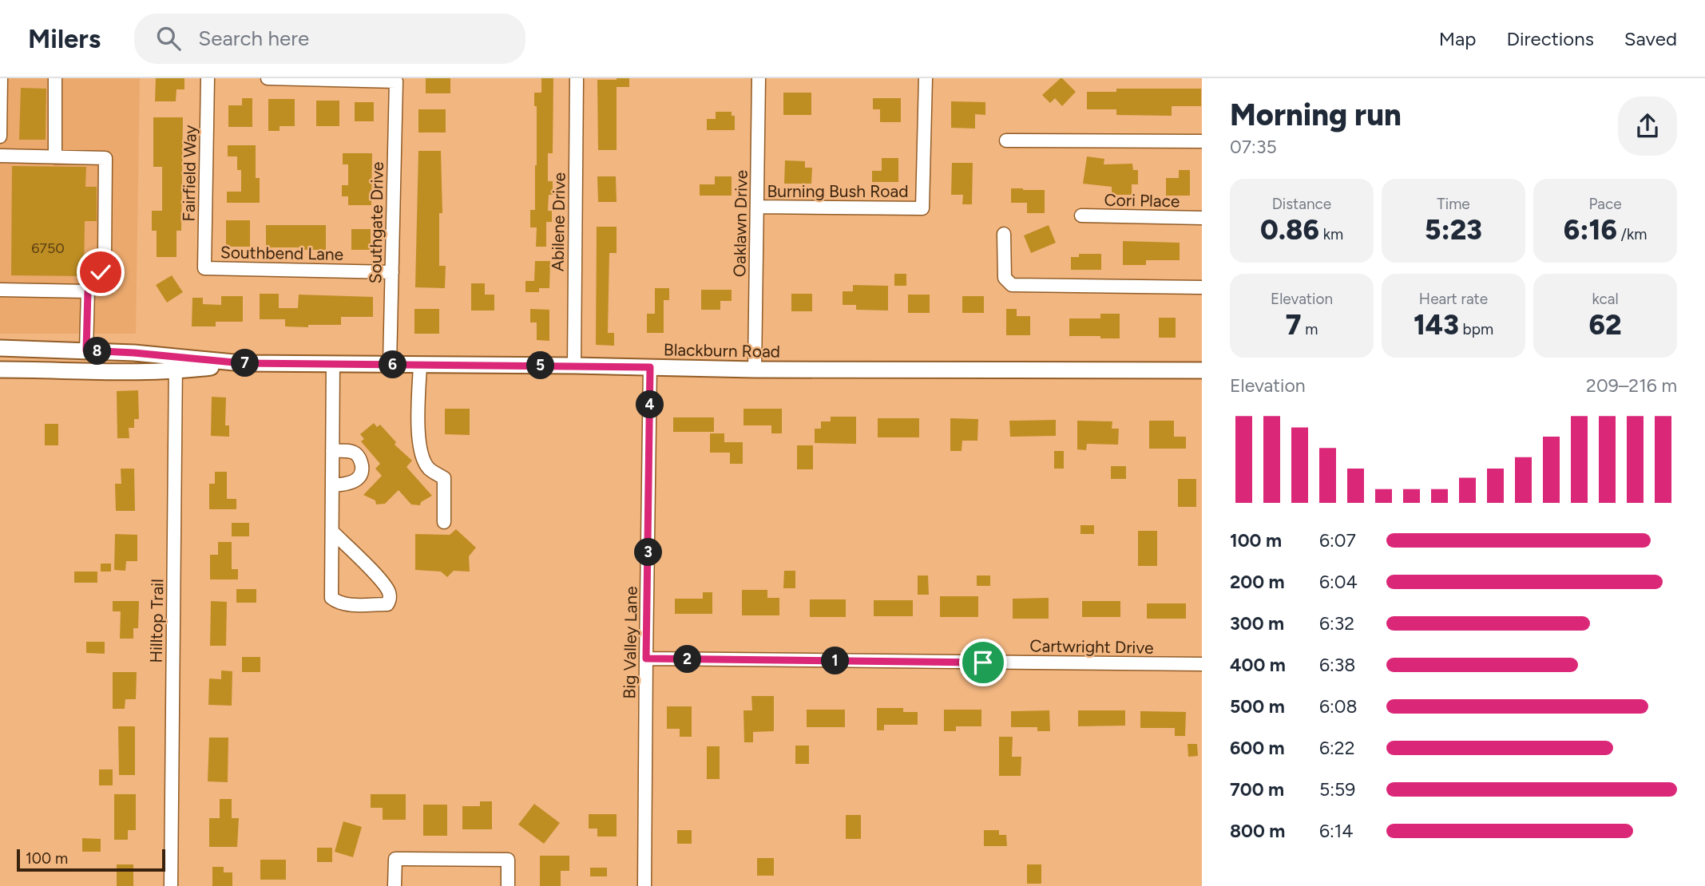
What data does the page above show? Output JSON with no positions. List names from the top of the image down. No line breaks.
{"streets":{"main road":["Blackburn Road"],"street":["Fairfield Way","Burning Bush Road","Cori Place","Abilene Drive","Southgate Drive","Oaklawn Drive","Southbend Lane","Hilltop Trail","Big Valley Lane","Cartwright Drive"]},"crossings":[["Fairfield Way","Southbend Lane"],["Burning Bush Road","Oaklawn Drive"],["Abilene Drive","Blackburn Road"],["Southgate Drive","Southbend Lane"],["Southgate Drive","Blackburn Road"],["Oaklawn Drive","Blackburn Road"],["Blackburn Road","Hilltop Trail"],["Blackburn Road","Big Valley Lane"],["Big Valley Lane","Cartwright Drive"]],"house_numbers":["6750"],"scale_bar":"100 m","page":{"header":"Milers","search":"Search here","nav":["Map","Directions","Saved"],"heading":["Morning run","07:35"],"stats":[["Distance","0.86 km"],["Time","5:23"],["Pace","6:16 /km"],["Elevation","7 m"],["Heart rate","143 bpm"],["kcal","62"]],"pins":["8","7","6","5","4","3","2","1"],"chart":["Elevation","209–216 m"],"list":[{"name":"100 m","note":"6:07"},{"name":"200 m","note":"6:04"},{"name":"300 m","note":"6:32"},{"name":"400 m","note":"6:38"},{"name":"500 m","note":"6:08"},{"name":"600 m","note":"6:22"},{"name":"700 m","note":"5:59"},{"name":"800 m","note":"6:14"}],"scale":"100 m"}}
